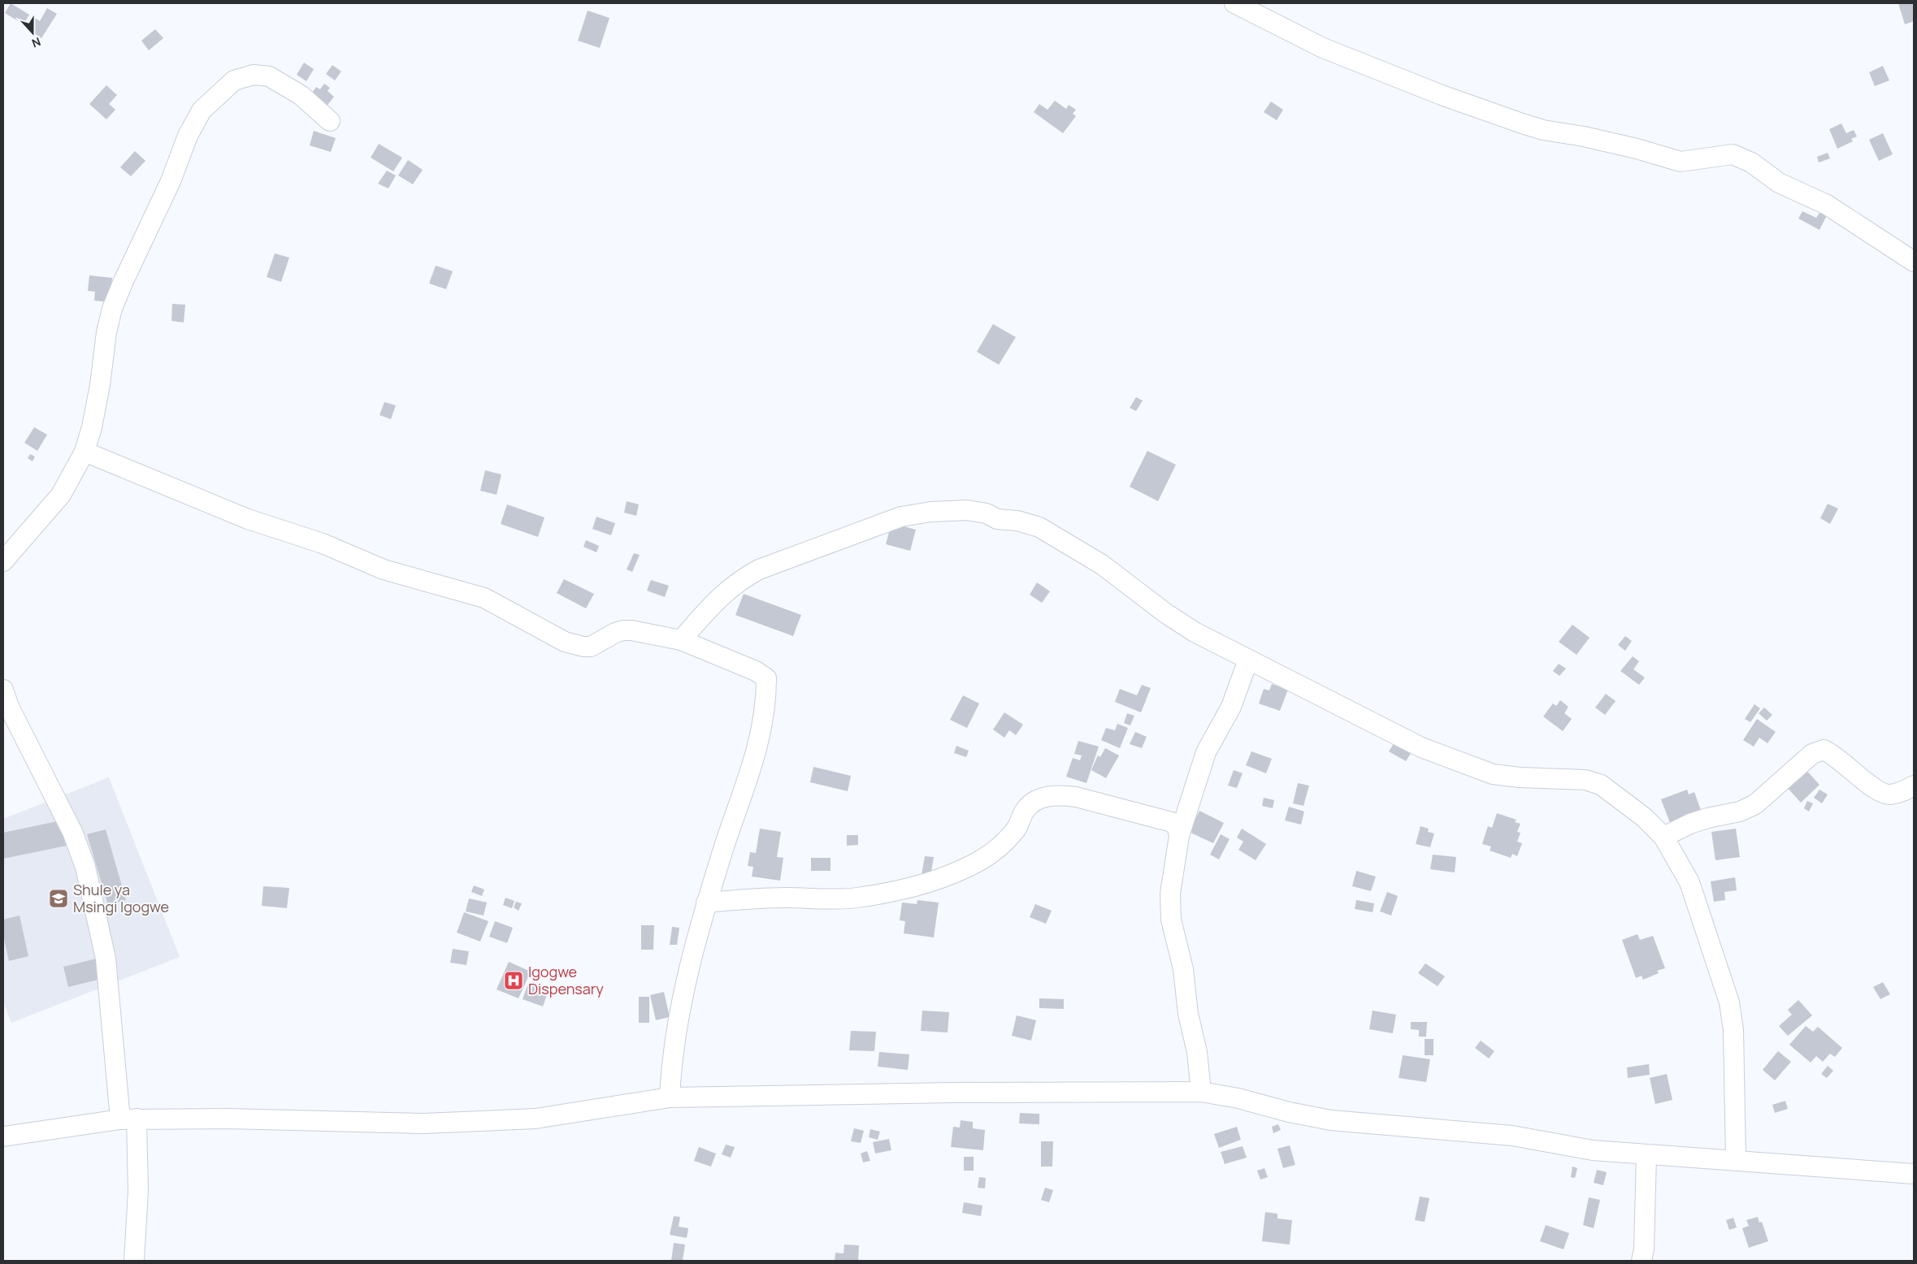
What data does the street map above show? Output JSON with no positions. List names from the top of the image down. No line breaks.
{"places":{"school or university":["Shule ya Msingi Igogwe"],"hospital":["Igogwe Dispensary"]},"north":"bottom"}
